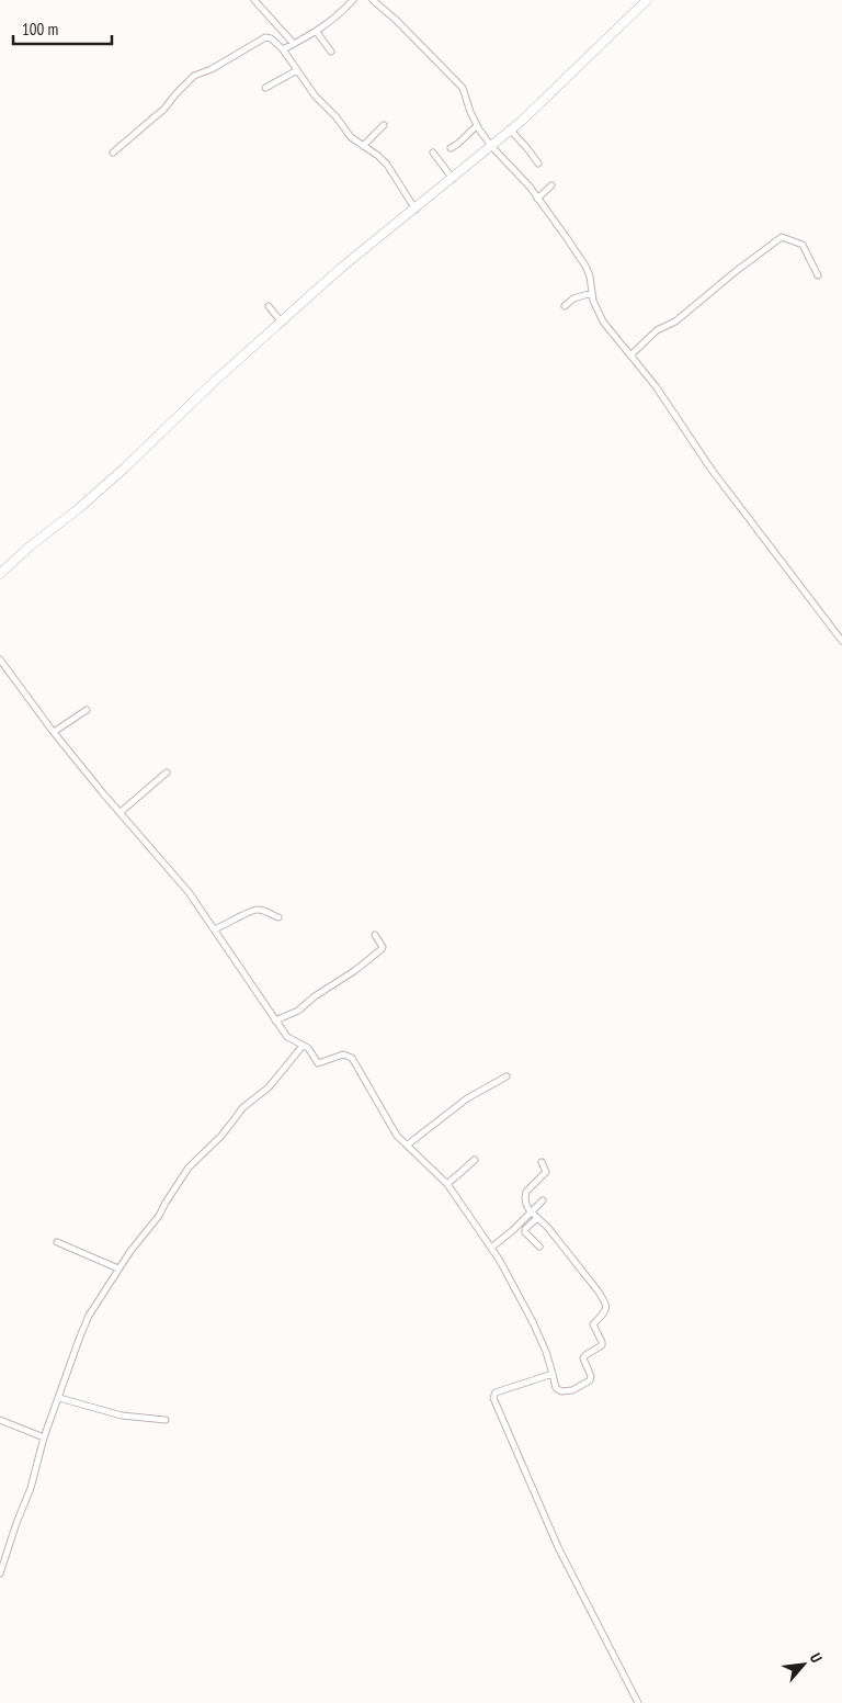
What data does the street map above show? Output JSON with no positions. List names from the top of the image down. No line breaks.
{"scale_bar":"100 m","north":"top right"}
